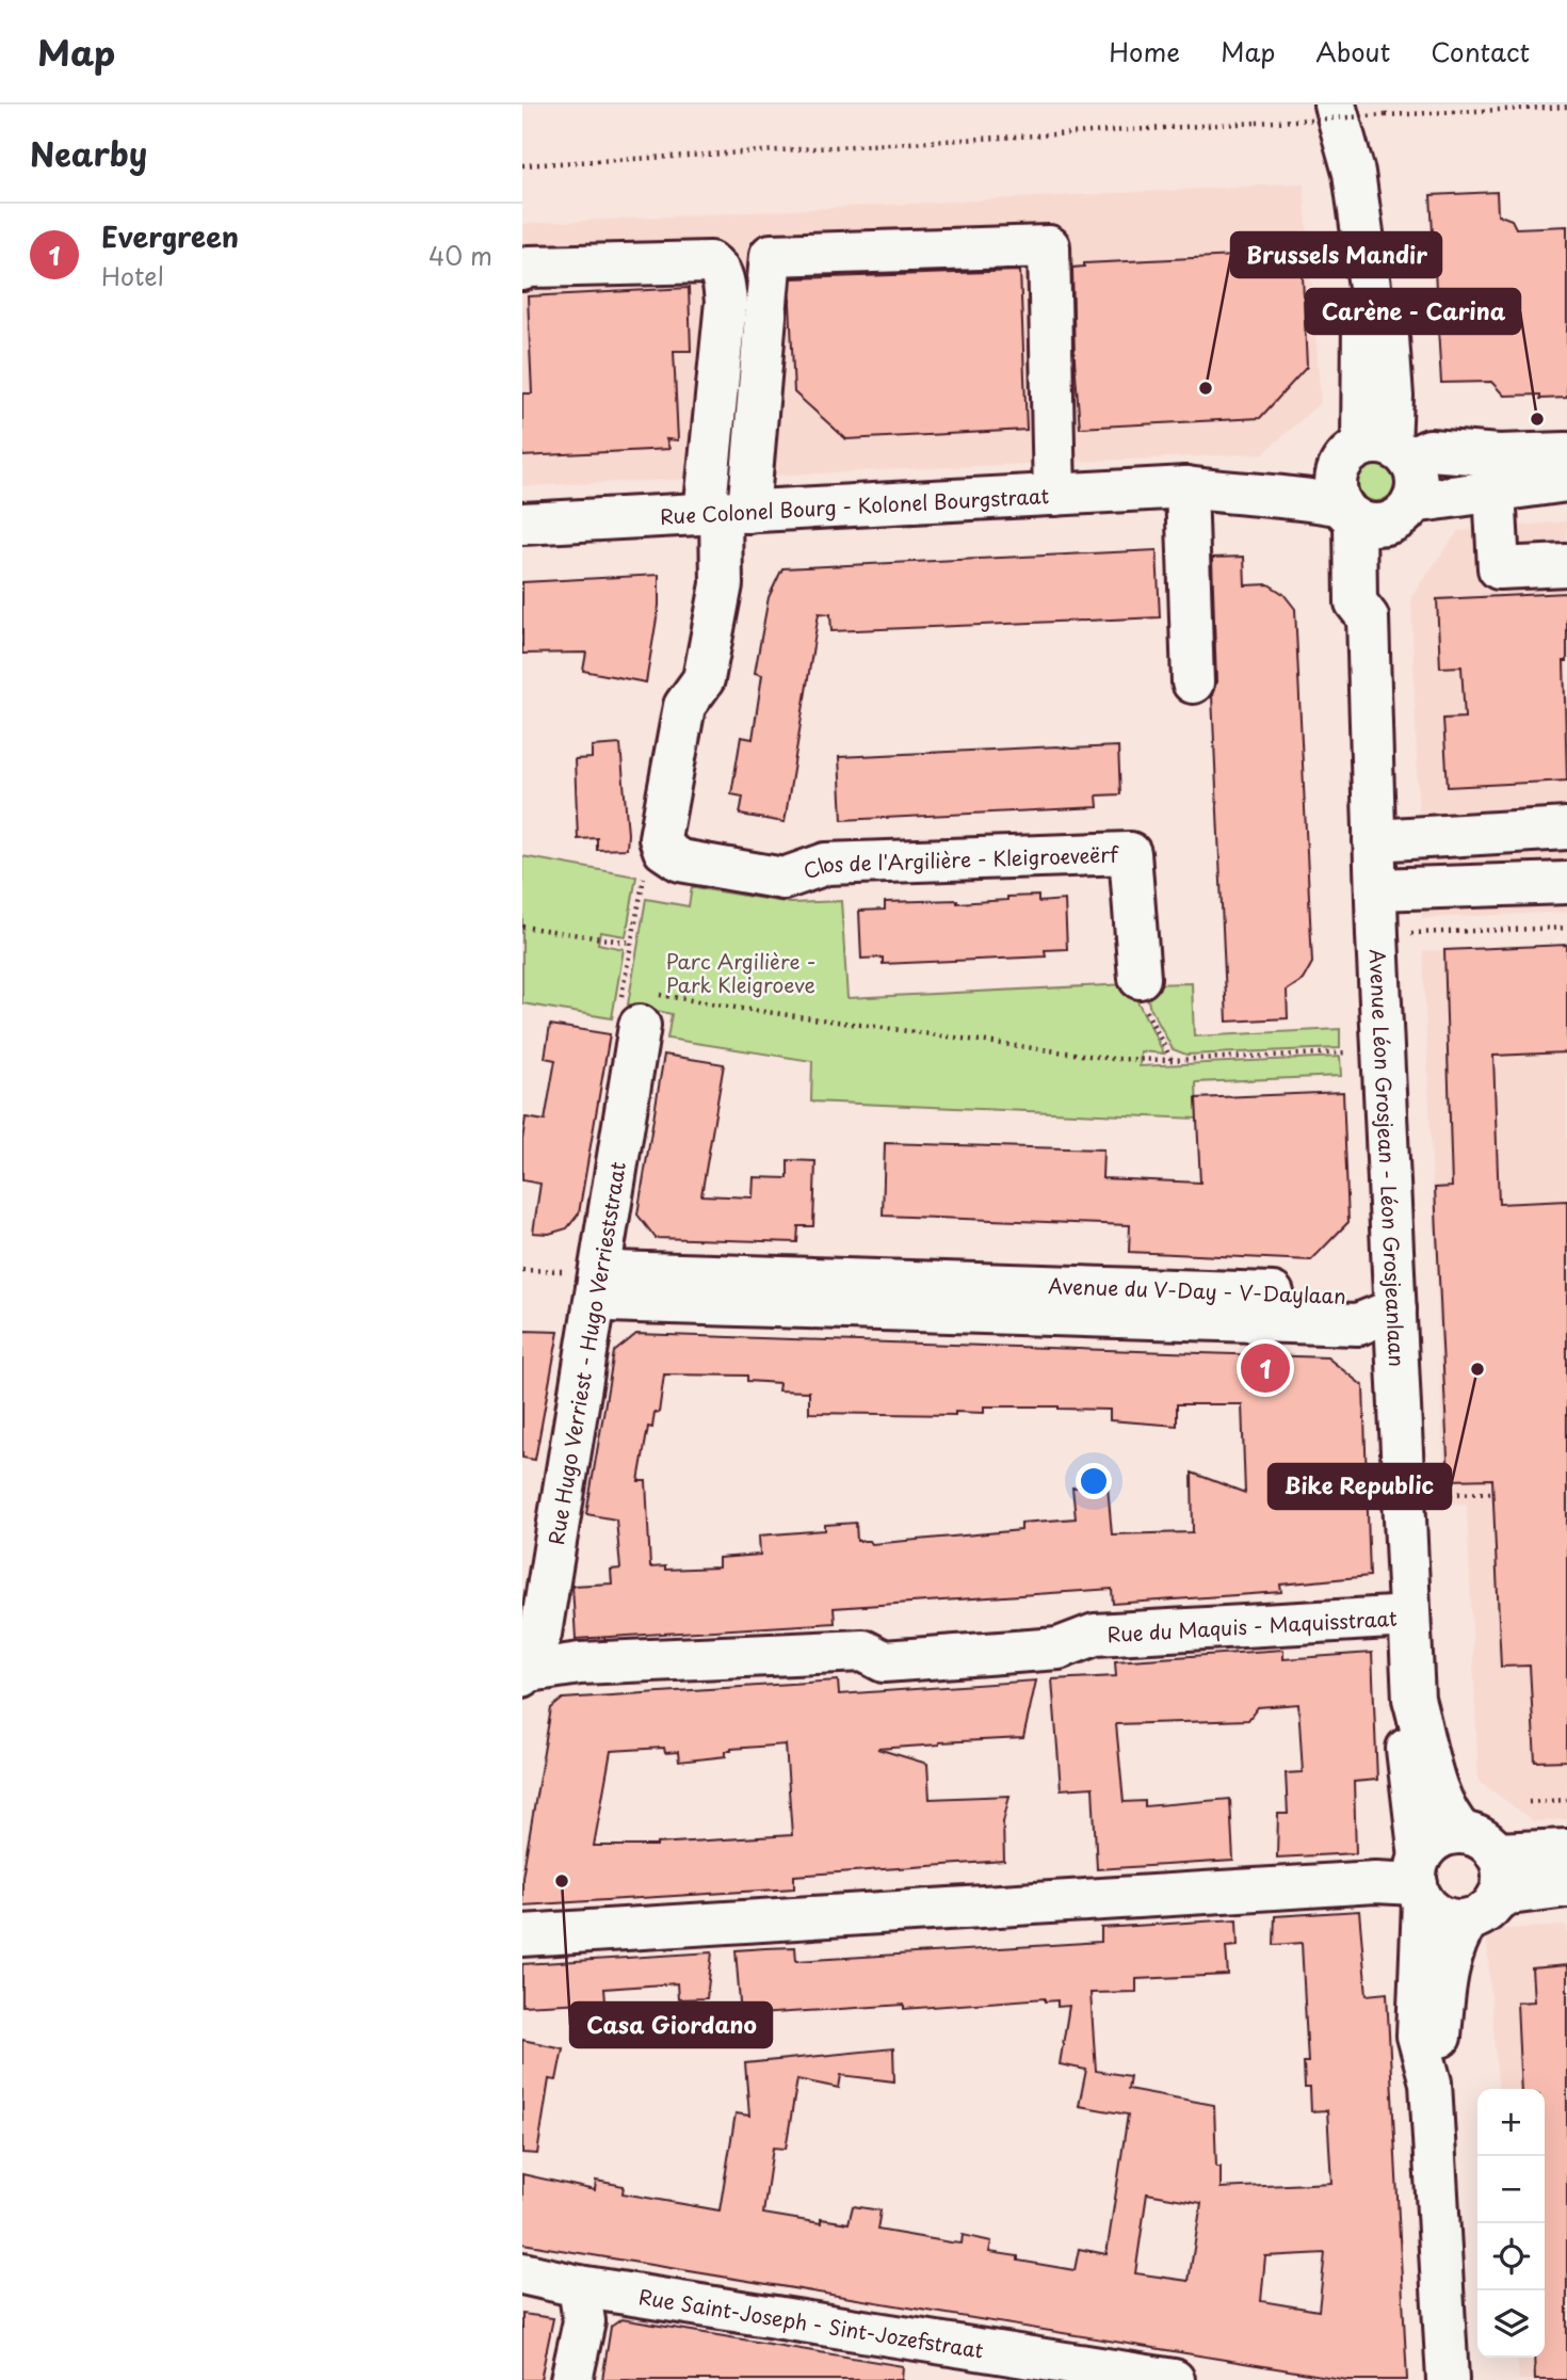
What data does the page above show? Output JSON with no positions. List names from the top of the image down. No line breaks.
{"streets":{"street":["Rue Colonel Bourg - Kolonel Bourgstraat","Clos de l'Argilière - Kleigroeveërf","Avenue Léon Grosjean - Léon Grosjeanlaan","Avenue du V-Day - V-Daylaan","Rue Hugo Verriest - Hugo Verrieststraat","Rue du Maquis - Maquisstraat","Rue Saint-Joseph - Sint-Jozefstraat"]},"crossings":[["Rue Colonel Bourg - Kolonel Bourgstraat","Avenue Léon Grosjean - Léon Grosjeanlaan"],["Avenue Léon Grosjean - Léon Grosjeanlaan","Avenue du V-Day - V-Daylaan"],["Avenue Léon Grosjean - Léon Grosjeanlaan","Rue du Maquis - Maquisstraat"],["Avenue du V-Day - V-Daylaan","Rue Hugo Verriest - Hugo Verrieststraat"],["Rue Hugo Verriest - Hugo Verrieststraat","Rue du Maquis - Maquisstraat"]],"parks":["Parc Argilière - Park Kleigroeve"],"places":["Brussels Mandir","Carène - Carina","Bike Republic","Casa Giordano"],"page":{"header":"Map","nav":["Home","Map","About","Contact"],"heading":"Nearby","list":[{"mark":"1","name":"Evergreen","note":"Hotel","value":"40 m"}],"pins":"1","map_buttons":["+","−"]}}
